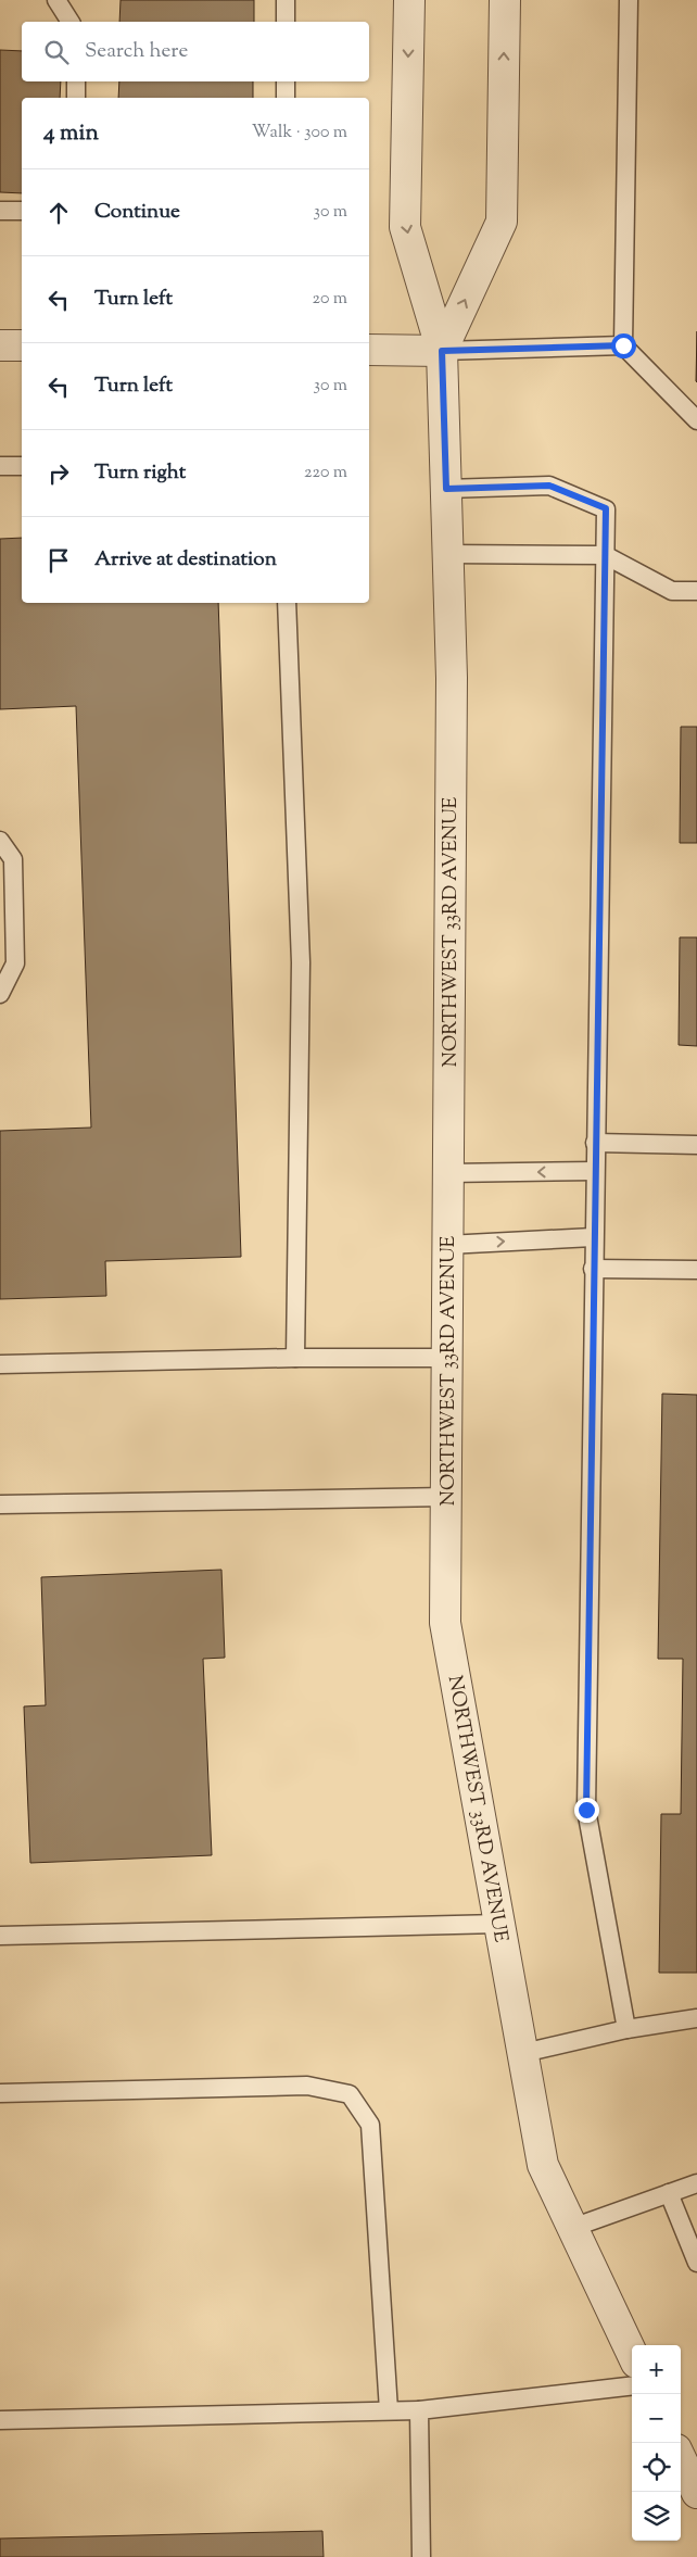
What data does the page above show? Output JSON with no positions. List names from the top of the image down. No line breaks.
{"streets":{"street":["NORTHWEST 33RD AVENUE"]},"page":{"search":"Search here","heading":["4 min","Walk · 300 m"],"list":[["Continue","30 m"],["Turn left","20 m"],["Turn left","30 m"],["Turn right","220 m"],"Arrive at destination"],"map_buttons":["+","−"]}}
